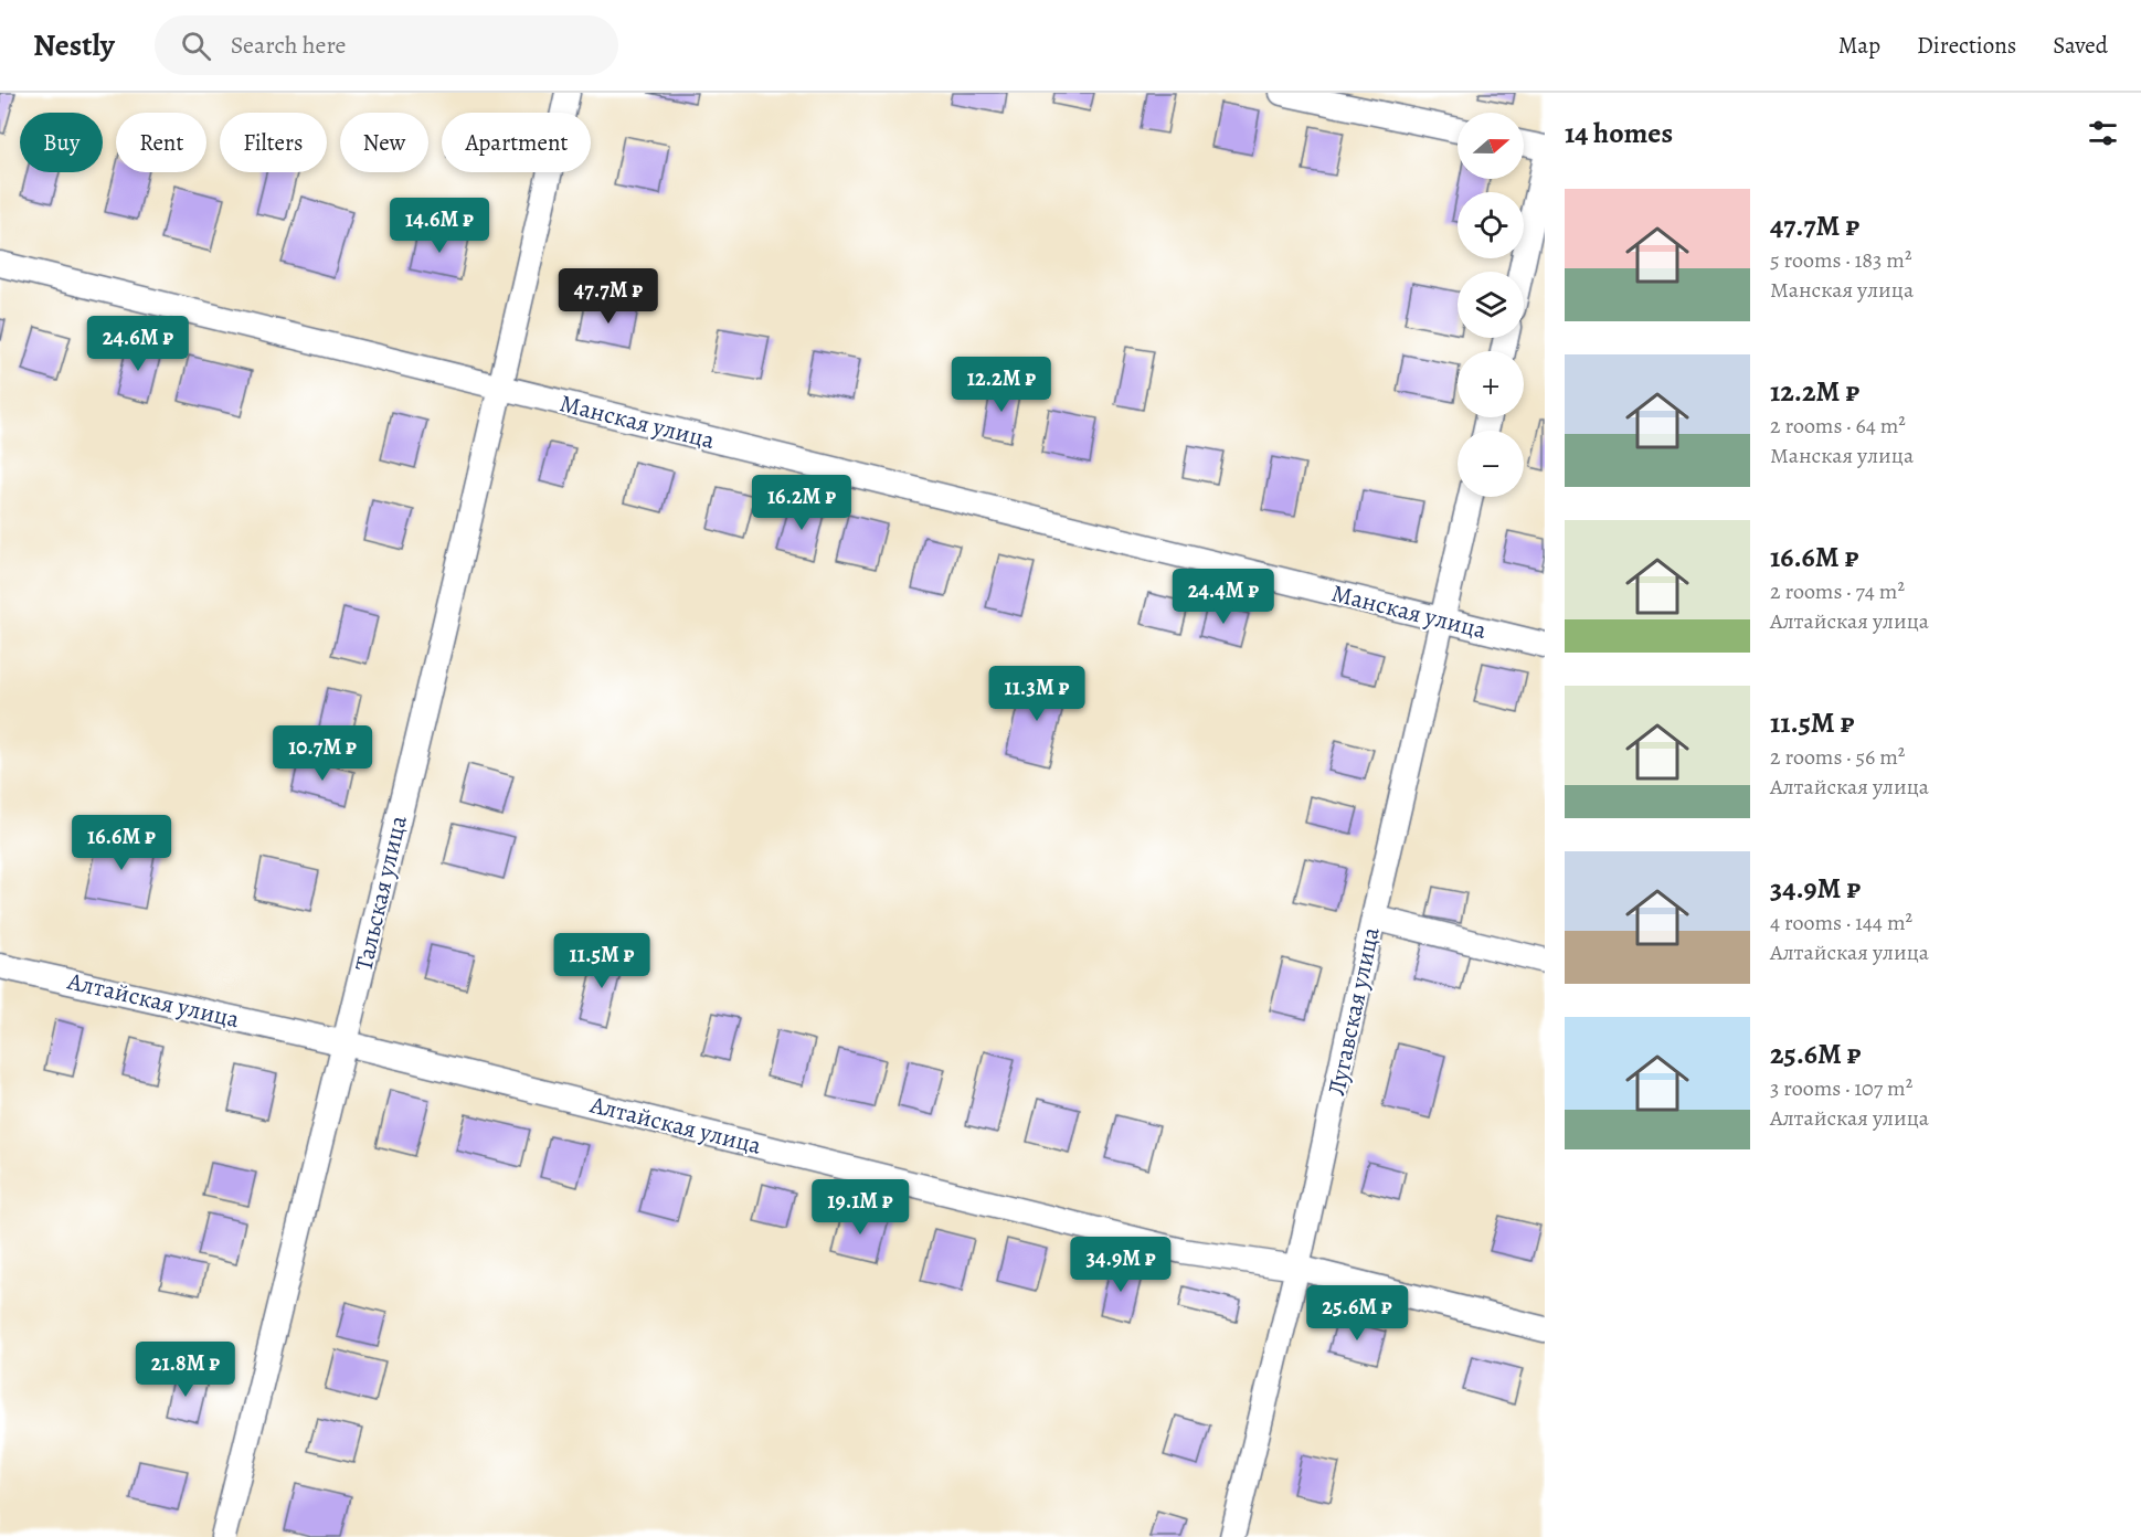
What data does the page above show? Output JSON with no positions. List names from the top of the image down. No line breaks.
{"streets":{"street":["Манская улица","Тальская улица","Алтайская улица","Лугавская улица"]},"crossings":[["Манская улица","Тальская улица"],["Манская улица","Лугавская улица"],["Тальская улица","Алтайская улица"],["Алтайская улица","Лугавская улица"]],"north":"right","page":{"header":"Nestly","search":"Search here","nav":["Map","Directions","Saved"],"heading":"14 homes","map_buttons":["+","−"],"chip":["Buy","Rent","Filters","New","Apartment"],"list":[{"name":"47.7M ₽","note":"5 rooms · 183 m² · Манская улица"},{"name":"12.2M ₽","note":"2 rooms · 64 m² · Манская улица"},{"name":"16.6M ₽","note":"2 rooms · 74 m² · Алтайская улица"},{"name":"11.5M ₽","note":"2 rooms · 56 m² · Алтайская улица"},{"name":"34.9M ₽","note":"4 rooms · 144 m² · Алтайская улица"},{"name":"25.6M ₽","note":"3 rooms · 107 m² · Алтайская улица"}],"price":["14.6M ₽","47.7M ₽","24.6M ₽","12.2M ₽","16.2M ₽","24.4M ₽","11.3M ₽","10.7M ₽","16.6M ₽","11.5M ₽","19.1M ₽","34.9M ₽","25.6M ₽","21.8M ₽"]}}
